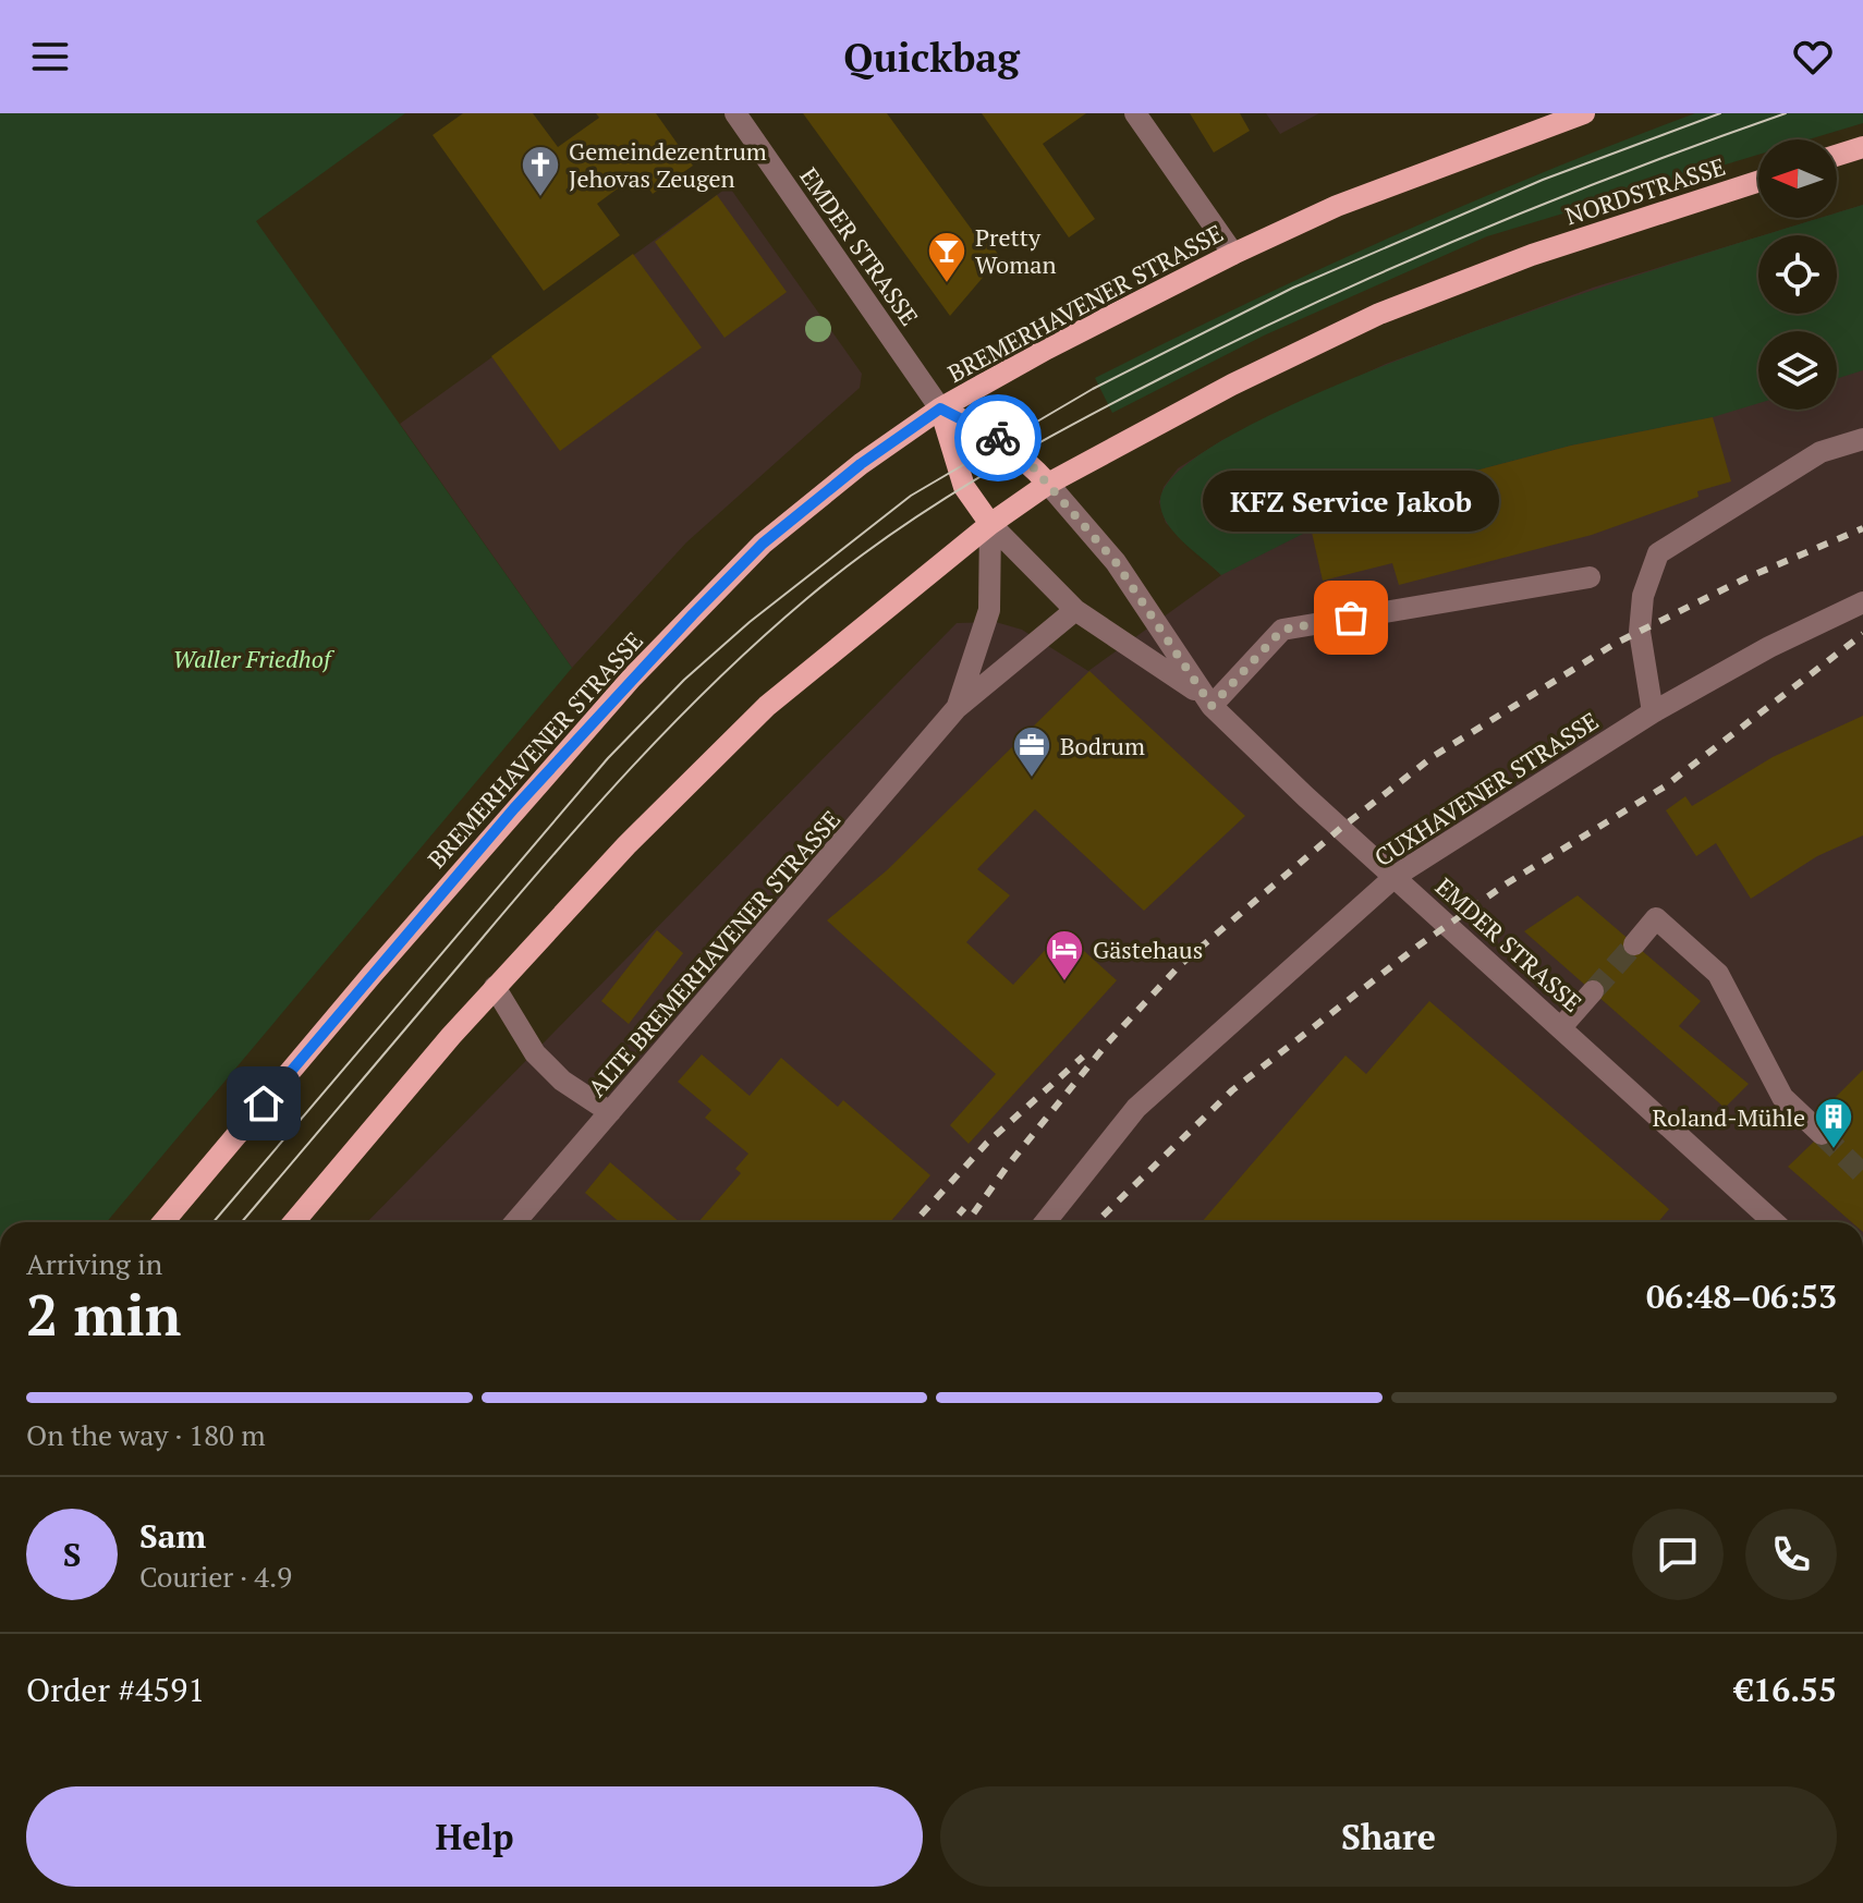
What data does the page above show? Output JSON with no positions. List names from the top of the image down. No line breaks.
{"streets":{"main road":["NORDSTRASSE","EMDER STRASSE","BREMERHAVENER STRASSE"],"street":["CUXHAVENER STRASSE","ALTE BREMERHAVENER STRASSE"]},"crossings":[["NORDSTRASSE","EMDER STRASSE"],["EMDER STRASSE","BREMERHAVENER STRASSE"],["EMDER STRASSE","CUXHAVENER STRASSE"],["EMDER STRASSE","ALTE BREMERHAVENER STRASSE"]],"parks":["Waller Friedhof"],"places":{"church":["Gemeindezentrum Jehovas Zeugen"],"bar":["Pretty Woman"],"other":["KFZ Service Jakob"],"office":["Bodrum"],"hotel":["Gästehaus"],"building":["Roland-Mühle"]},"north":"left","page":{"header":"Quickbag","bubble":"KFZ Service Jakob","heading":["2 min","Arriving in","06:48–06:53"],"panel":["Sam","Courier · 4.9","Order #4591","€16.55"],"bar":"On the way · 180 m","round":"S","buttons":["Help","Share"]}}
